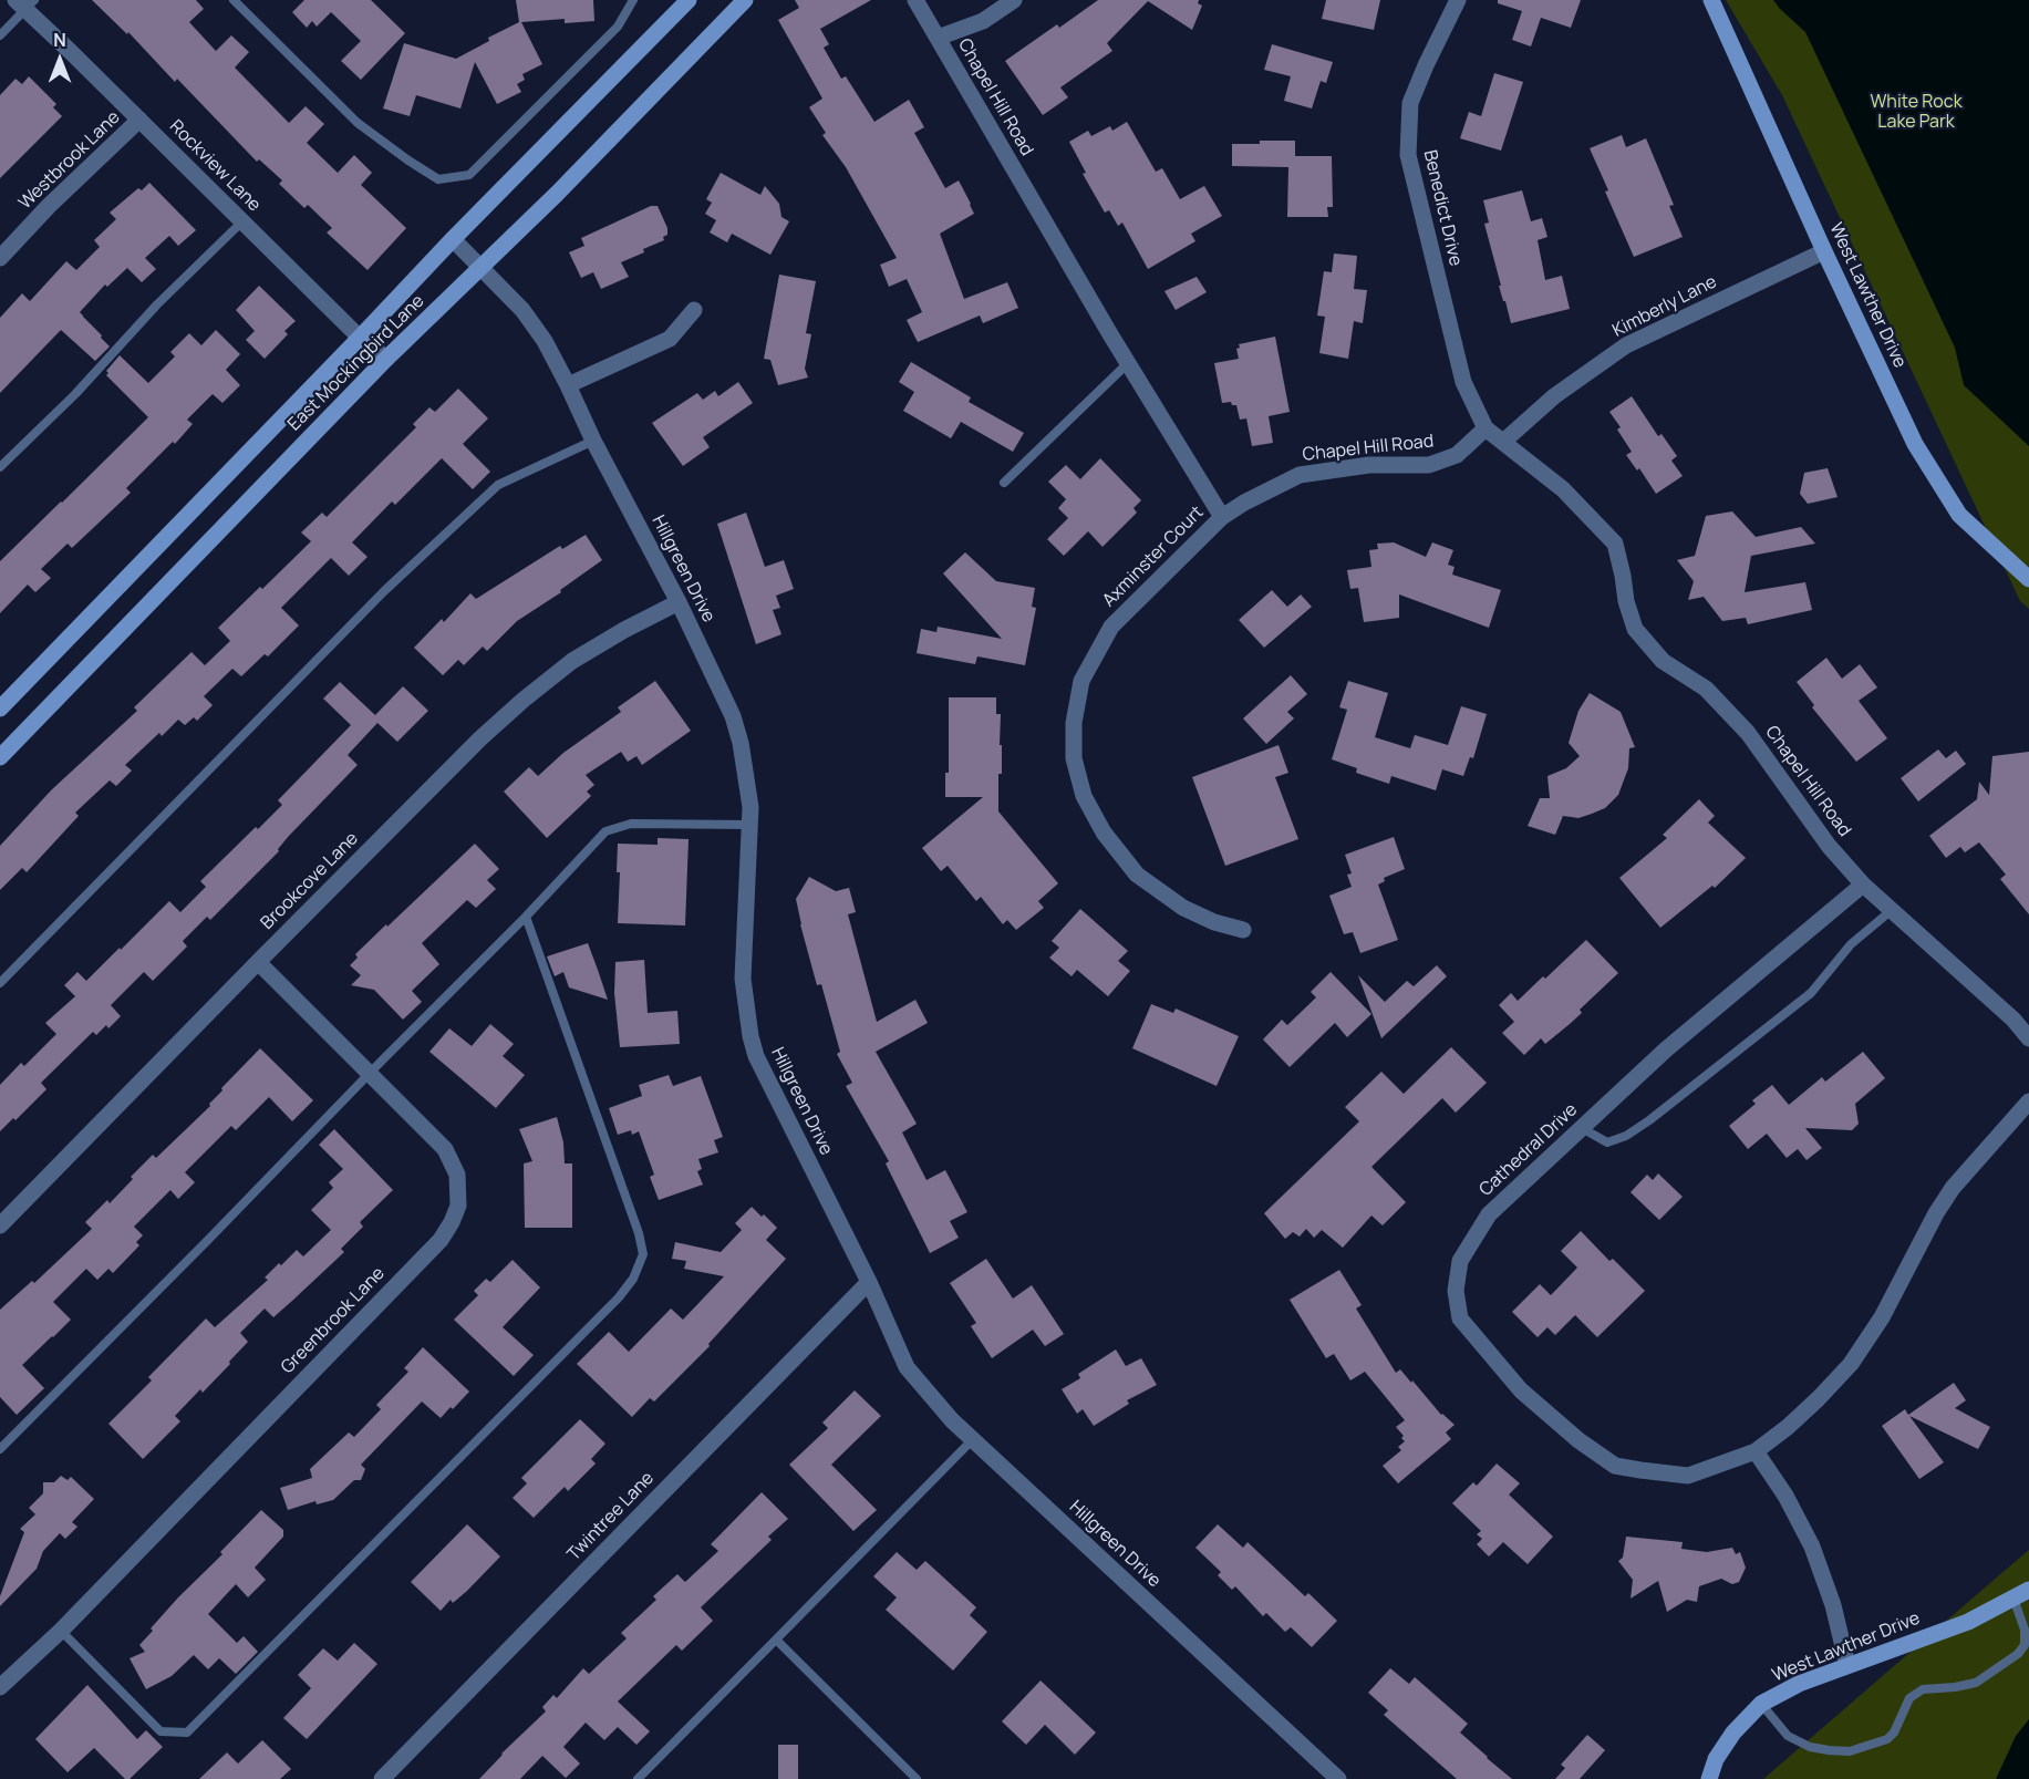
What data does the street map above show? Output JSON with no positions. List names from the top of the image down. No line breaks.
{"streets":{"main road":["West Lawther Drive","East Mockingbird Lane"],"street":["Chapel Hill Road","Westbrook Lane","Rockview Lane","Benedict Drive","Kimberly Lane","Axminster Court","Hillgreen Drive","Brookcove Lane","Cathedral Drive","Greenbrook Lane","Twintree Lane"]},"crossings":[["Chapel Hill Road","Benedict Drive"],["Chapel Hill Road","Kimberly Lane"],["Chapel Hill Road","Axminster Court"],["Chapel Hill Road","Cathedral Drive"],["Westbrook Lane","Rockview Lane"],["Rockview Lane","East Mockingbird Lane"],["West Lawther Drive","Kimberly Lane"],["East Mockingbird Lane","Hillgreen Drive"],["Hillgreen Drive","Brookcove Lane"],["Hillgreen Drive","Twintree Lane"],["Brookcove Lane","Greenbrook Lane"]],"parks":["White Rock Lake Park"],"north":"top"}
